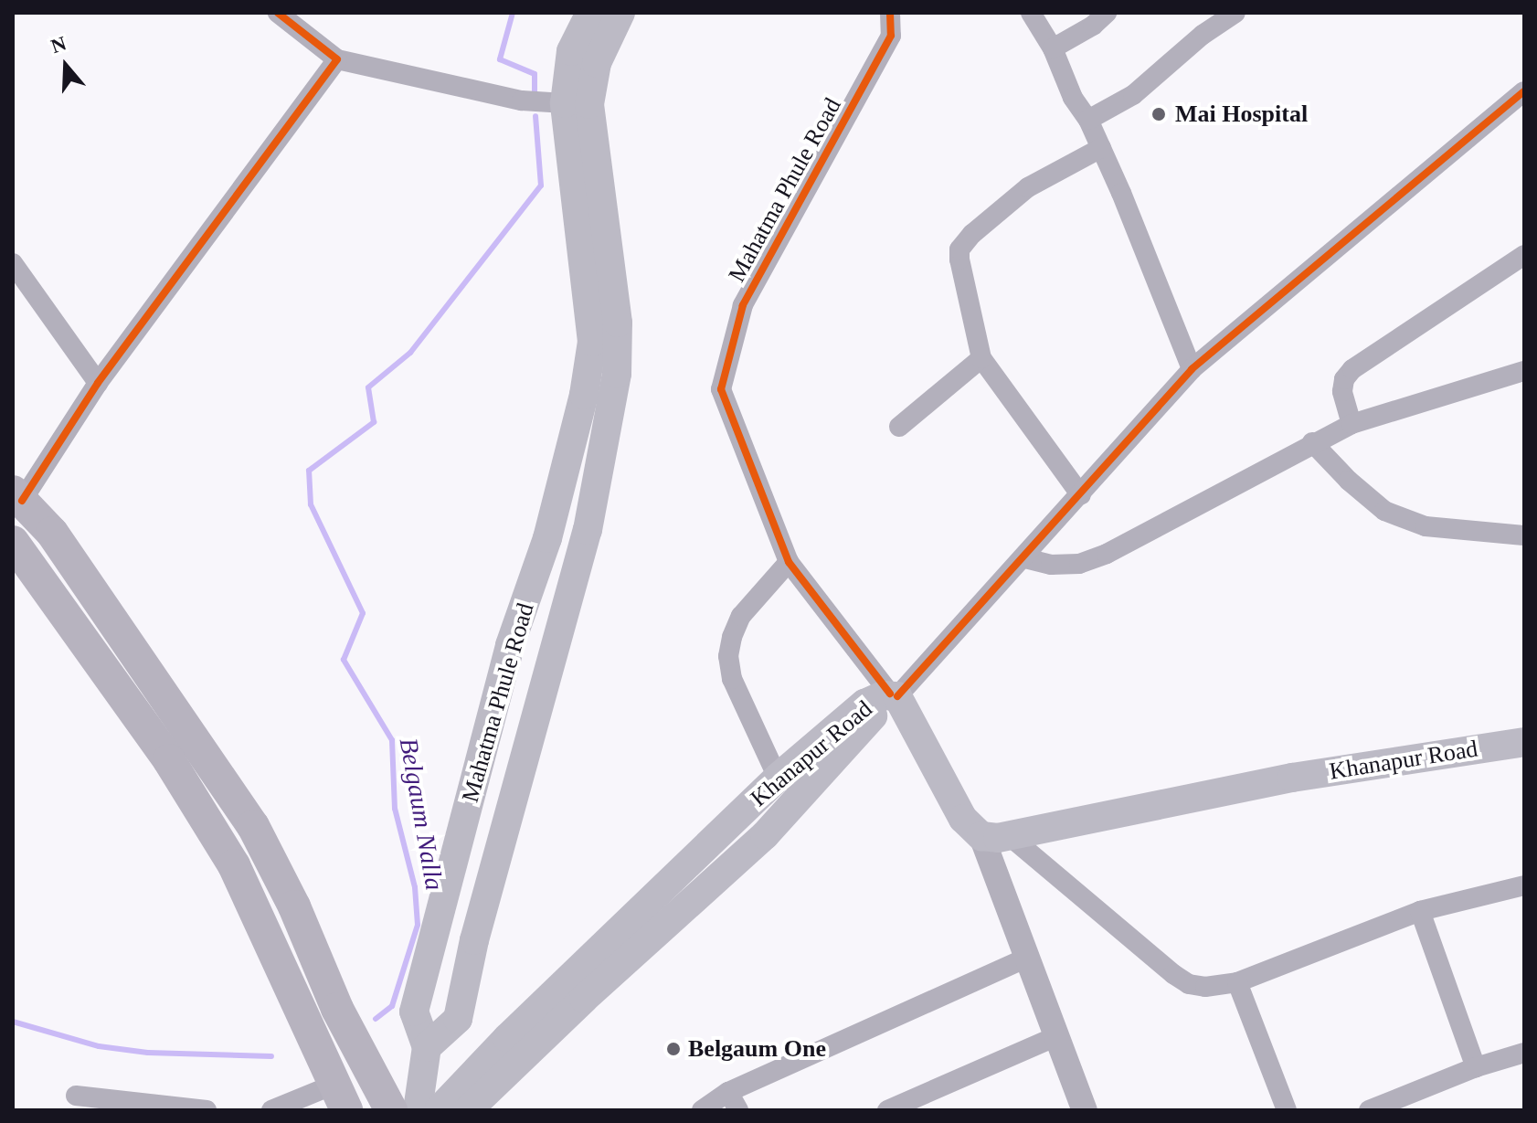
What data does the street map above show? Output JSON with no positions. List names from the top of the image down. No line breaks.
{"streets":{"main road":["Mahatma Phule Road","Khanapur Road"]},"crossings":[["Mahatma Phule Road","Khanapur Road"]],"water":["Belgaum Nalla"],"places":["Mai Hospital","Belgaum One"],"north":"top"}
